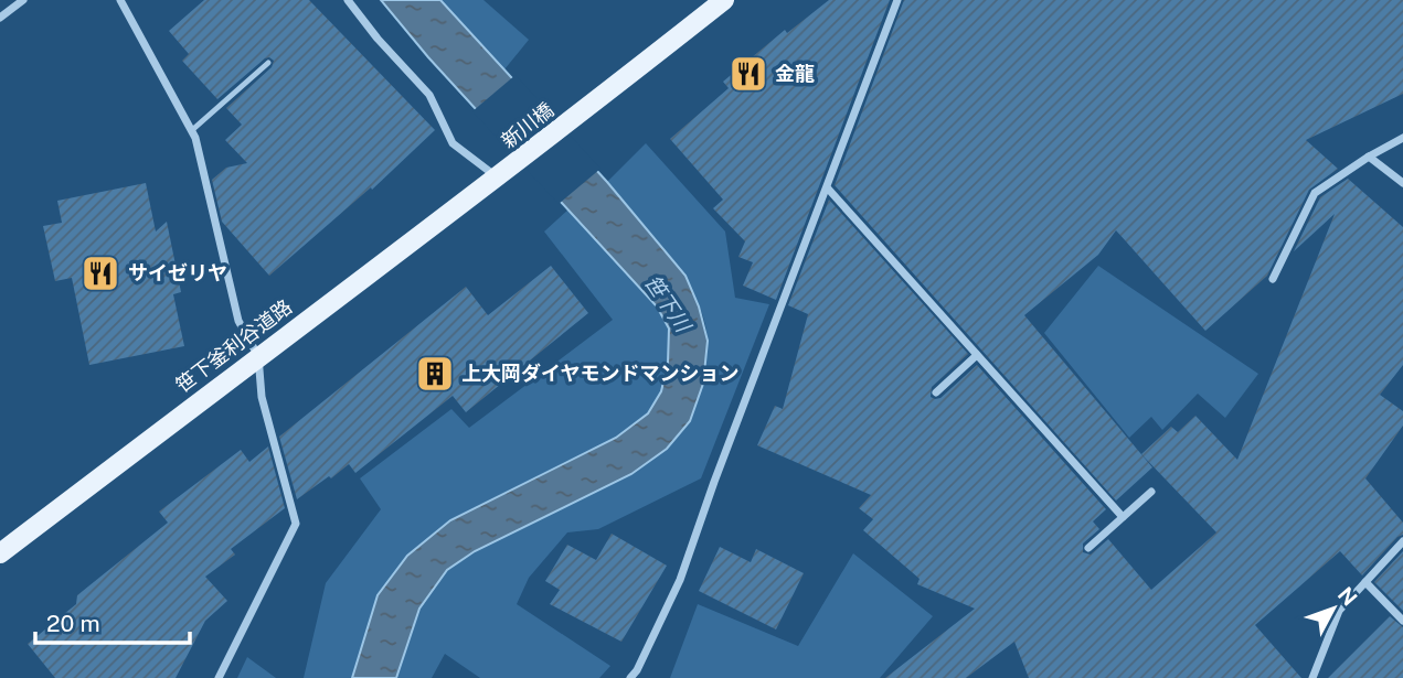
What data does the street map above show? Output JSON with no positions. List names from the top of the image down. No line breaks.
{"streets":{"main road":["新川橋","笹下釜利谷道路"]},"crossings":[["新川橋","笹下釜利谷道路"]],"water":["笹下川"],"places":{"restaurant":["金龍","サイゼリヤ"],"building":["上大岡ダイヤモンドマンション"]},"scale_bar":"20 m","north":"top right"}
